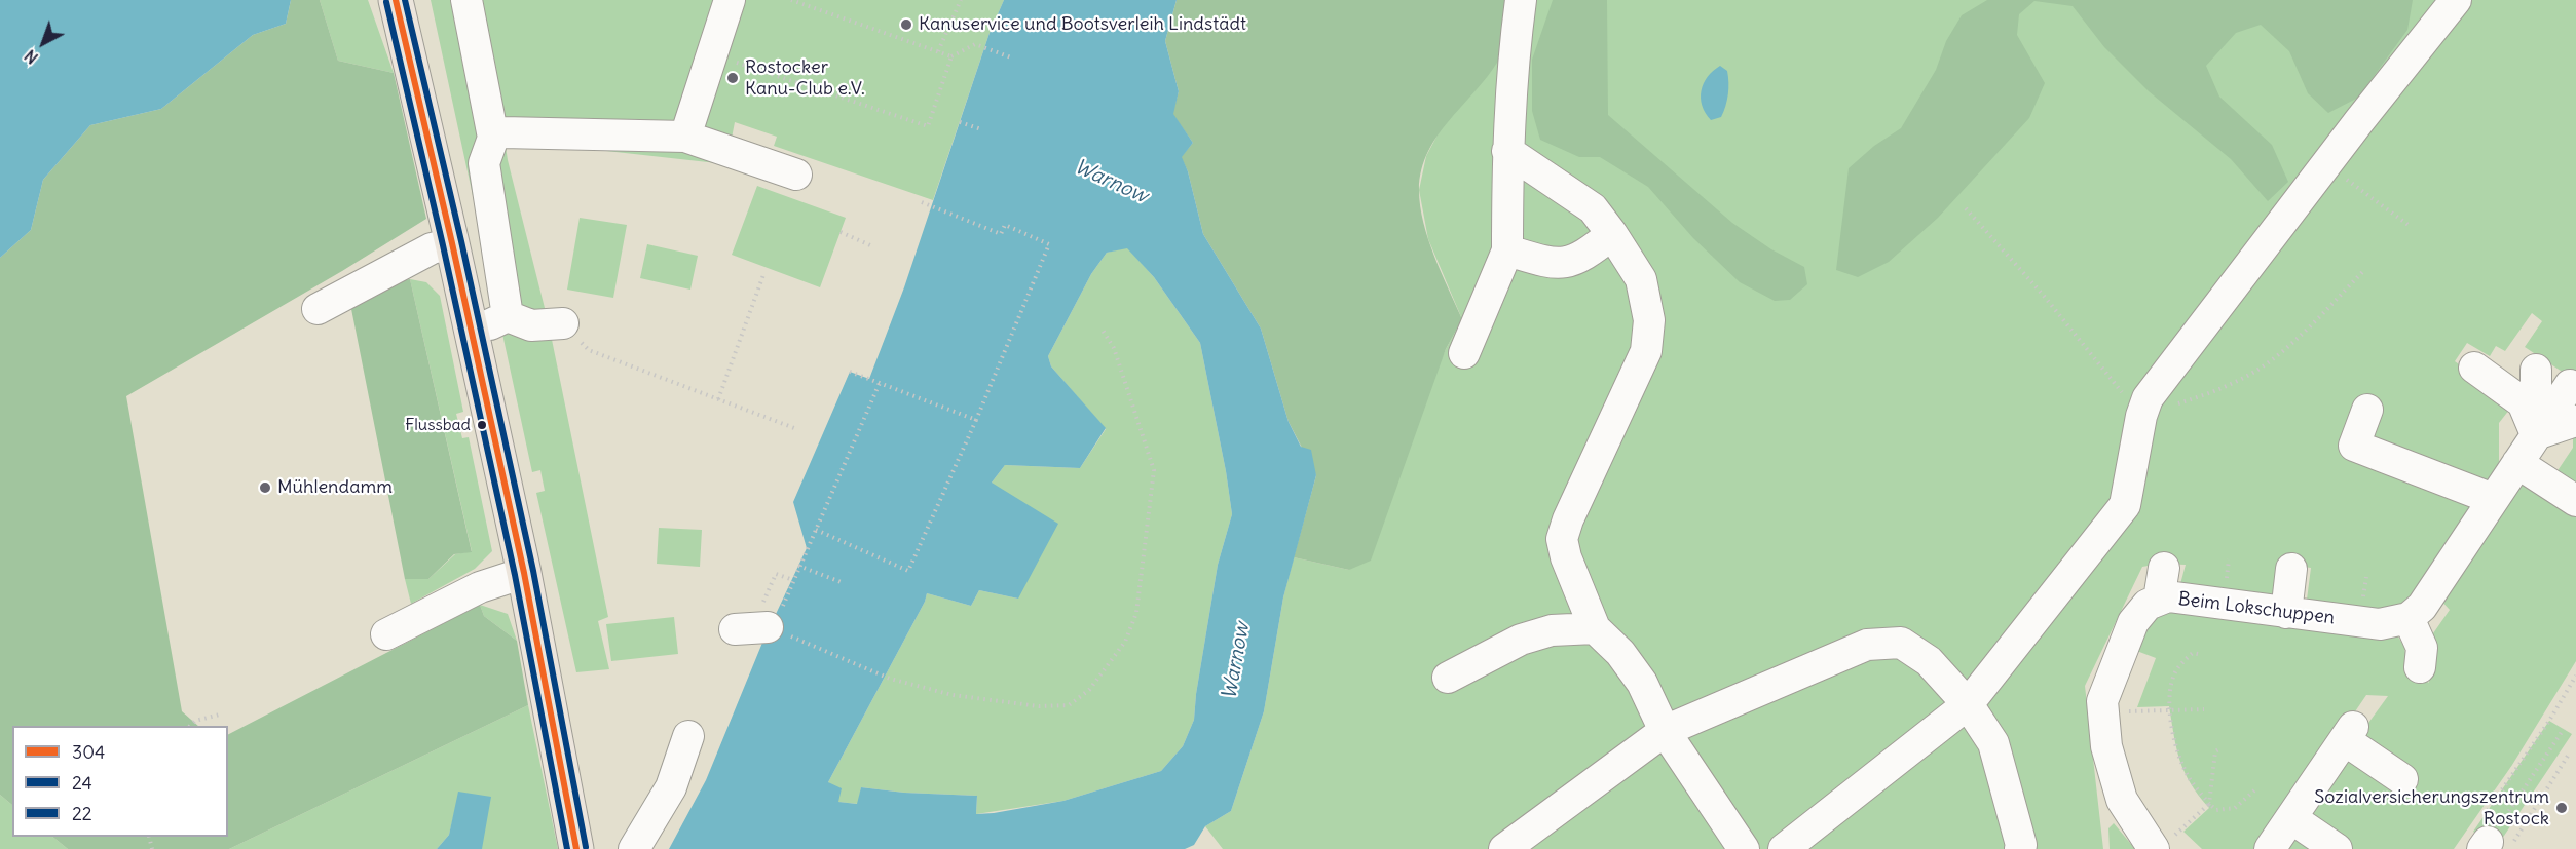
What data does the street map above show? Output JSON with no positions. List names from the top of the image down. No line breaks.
{"streets":{"street":["Beim Lokschuppen"]},"water":["Warnow"],"places":["Kanuservice und Bootsverleih Lindstädt","Rostocker Kanu-Club e.V.","Flussbad","Mühlendamm","Sozialversicherungszentrum Rostock"],"lines":["transit line 304","transit line 22","transit line 24"],"legend":["304","24","22"],"north":"bottom left"}
